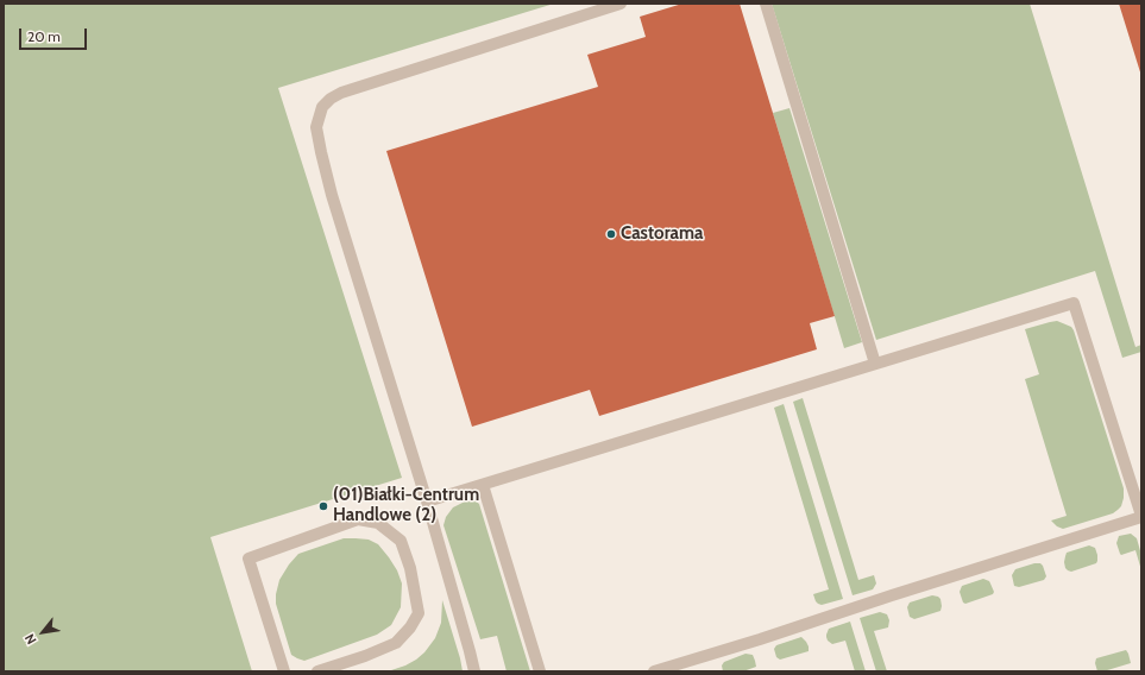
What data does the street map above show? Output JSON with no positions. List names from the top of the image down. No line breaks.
{"places":["Castorama","(01)Białki-Centrum Handlowe (2)"],"scale_bar":"20 m","north":"bottom left"}
